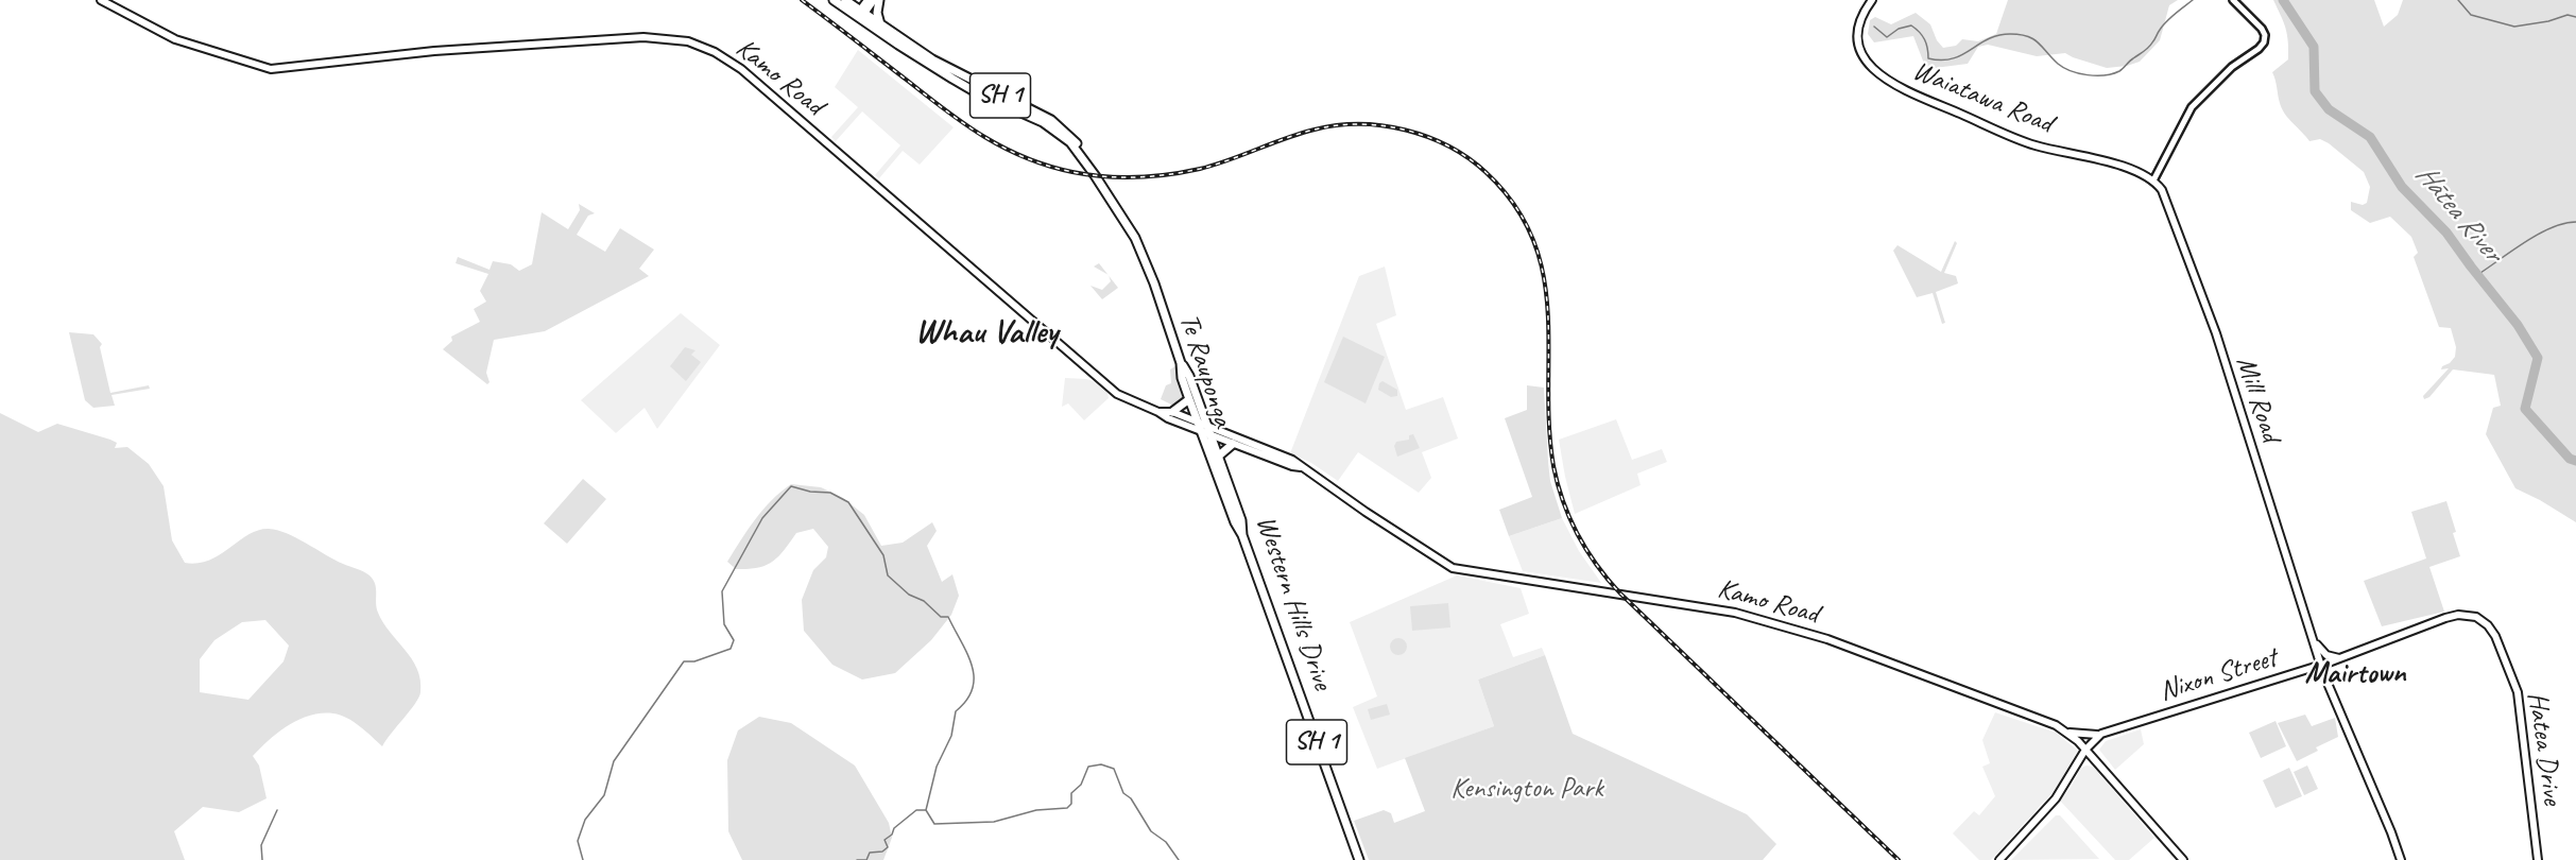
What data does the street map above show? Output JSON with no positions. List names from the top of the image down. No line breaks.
{"streets":{"highway":["SH 1","Te Rauponga","Western Hills Drive"],"main road":["Kamo Road","Waiatawa Road","Mill Road","Nixon Street","Hatea Drive"]},"crossings":[["Kamo Road","Te Rauponga"],["Kamo Road","Western Hills Drive"],["Waiatawa Road","Mill Road"],["Te Rauponga","Western Hills Drive"],["Mill Road","Nixon Street"],["Nixon Street","Hatea Drive"]],"districts":["Whau Valley","Mairtown"],"water":["Hātea River"],"parks":["Kensington Park"]}
